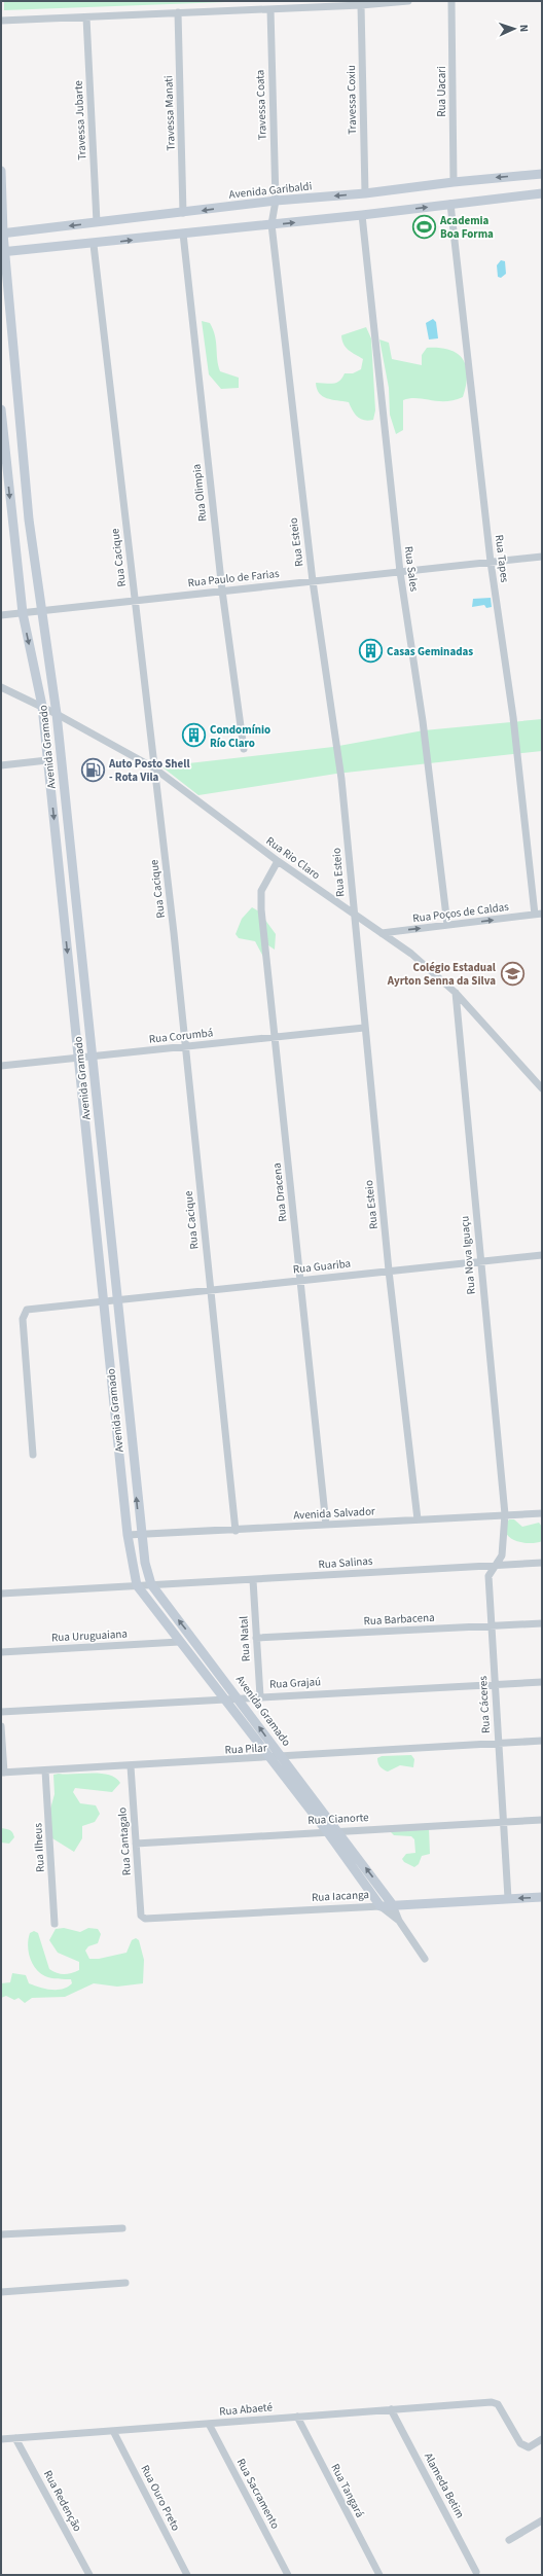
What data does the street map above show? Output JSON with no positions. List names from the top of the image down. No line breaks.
{"streets":{"street":["Rua Uacari","Travessa Coxiu","Travessa Coata","Travessa Manati","Travessa Jubarte","Avenida Garibaldi","Rua Olimpia","Rua Esteio","Rua Cacique","Rua Tapes","Rua Sales","Rua Paulo de Farias","Avenida Gramado","Rua Rio Claro","Rua Poços de Caldas","Rua Corumbá","Rua Dracena","Rua Nova Iguaçu","Rua Guariba","Avenida Salvador","Rua Salinas","Rua Barbacena","Rua Uruguaiana","Rua Natal","Rua Grajaú","Rua Cáceres","Rua Pilar","Rua Cianorte","Rua Cantagalo","Rua Ilheus","Rua Iacanga","Rua Abaeté","Alameda Betim","Rua Tangará","Rua Sacramento","Rua Ouro Preto","Rua Redenção"]},"crossings":[["Rua Uacari","Avenida Garibaldi"],["Travessa Coxiu","Avenida Garibaldi"],["Travessa Coata","Avenida Garibaldi"],["Travessa Coata","Rua Esteio"],["Travessa Manati","Avenida Garibaldi"],["Travessa Jubarte","Avenida Garibaldi"],["Avenida Garibaldi","Avenida Gramado"],["Rua Olimpia","Rua Paulo de Farias"],["Rua Esteio","Rua Paulo de Farias"],["Rua Esteio","Rua Rio Claro"],["Rua Esteio","Rua Corumbá"],["Rua Esteio","Rua Guariba"],["Rua Esteio","Avenida Salvador"],["Rua Cacique","Rua Paulo de Farias"],["Rua Cacique","Rua Rio Claro"],["Rua Cacique","Rua Corumbá"],["Rua Cacique","Rua Guariba"],["Rua Cacique","Avenida Salvador"],["Rua Tapes","Rua Paulo de Farias"],["Rua Tapes","Rua Poços de Caldas"],["Rua Sales","Rua Paulo de Farias"],["Rua Sales","Rua Poços de Caldas"],["Rua Paulo de Farias","Avenida Gramado"],["Avenida Gramado","Rua Rio Claro"],["Avenida Gramado","Rua Corumbá"],["Avenida Gramado","Rua Guariba"],["Avenida Gramado","Avenida Salvador"],["Avenida Gramado","Rua Salinas"],["Avenida Gramado","Rua Uruguaiana"],["Avenida Gramado","Rua Grajaú"],["Avenida Gramado","Rua Pilar"],["Avenida Gramado","Rua Cianorte"],["Avenida Gramado","Rua Iacanga"],["Rua Rio Claro","Rua Poços de Caldas"],["Rua Rio Claro","Rua Dracena"],["Rua Rio Claro","Rua Nova Iguaçu"],["Rua Corumbá","Rua Dracena"],["Rua Dracena","Rua Guariba"],["Rua Dracena","Avenida Salvador"],["Rua Nova Iguaçu","Rua Guariba"],["Rua Nova Iguaçu","Avenida Salvador"],["Rua Nova Iguaçu","Rua Cáceres"],["Avenida Salvador","Rua Cáceres"],["Rua Salinas","Rua Natal"],["Rua Salinas","Rua Cáceres"],["Rua Barbacena","Rua Natal"],["Rua Barbacena","Rua Cáceres"],["Rua Natal","Rua Grajaú"],["Rua Grajaú","Rua Cáceres"],["Rua Cáceres","Rua Pilar"],["Rua Cáceres","Rua Cianorte"],["Rua Cáceres","Rua Iacanga"],["Rua Pilar","Rua Cantagalo"],["Rua Pilar","Rua Ilheus"],["Rua Cianorte","Rua Cantagalo"],["Rua Cantagalo","Rua Iacanga"],["Rua Abaeté","Alameda Betim"],["Rua Abaeté","Rua Tangará"],["Rua Abaeté","Rua Sacramento"],["Rua Abaeté","Rua Ouro Preto"],["Rua Abaeté","Rua Redenção"]],"one_way":["Rua Poços de Caldas"],"places":{"sports":["Academia Boa Forma"],"building":["Casas Geminadas","Condomínio Río Claro"],"fuel station":["Auto Posto Shell - Rota Vila"],"school or university":["Colégio Estadual Ayrton Senna da Silva"]},"north":"right"}
